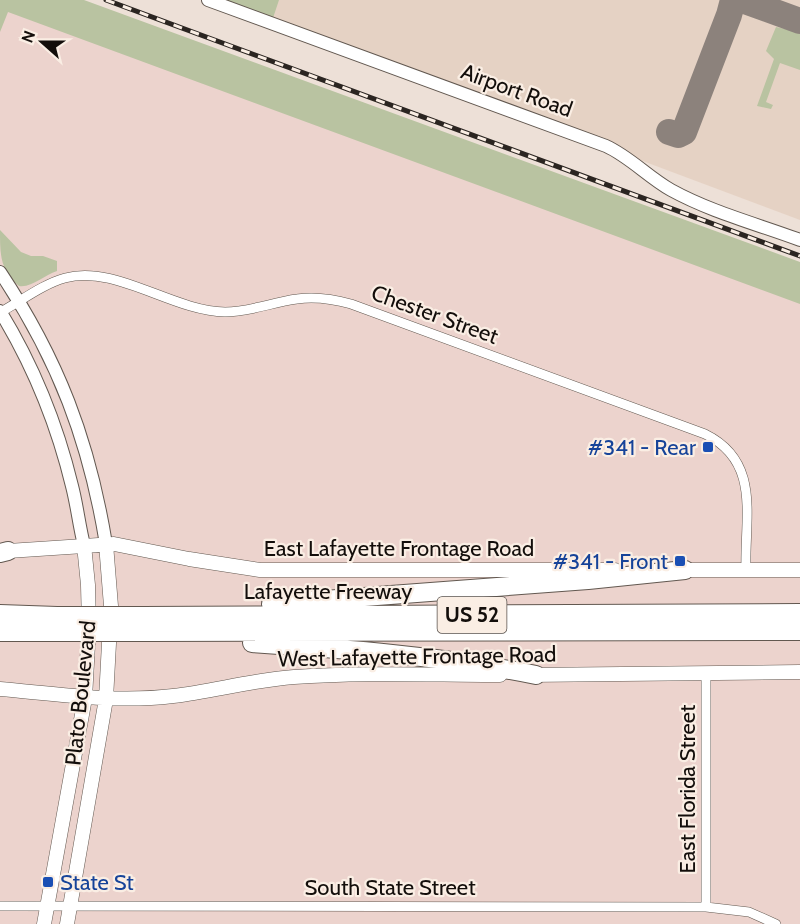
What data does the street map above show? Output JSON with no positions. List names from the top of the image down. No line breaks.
{"streets":{"highway":["Lafayette Freeway","US 52"],"main road":["East Lafayette Frontage Road","West Lafayette Frontage Road","Plato Boulevard"],"street":["Airport Road","Chester Street","East Florida Street","South State Street"]},"crossings":[["Chester Street","East Lafayette Frontage Road"],["Chester Street","Plato Boulevard"],["East Lafayette Frontage Road","Plato Boulevard"],["West Lafayette Frontage Road","Plato Boulevard"],["West Lafayette Frontage Road","East Florida Street"],["Plato Boulevard","South State Street"],["East Florida Street","South State Street"]],"places":{"transit":["#341 - Rear","#341 - Front","State St"]},"north":"left"}
